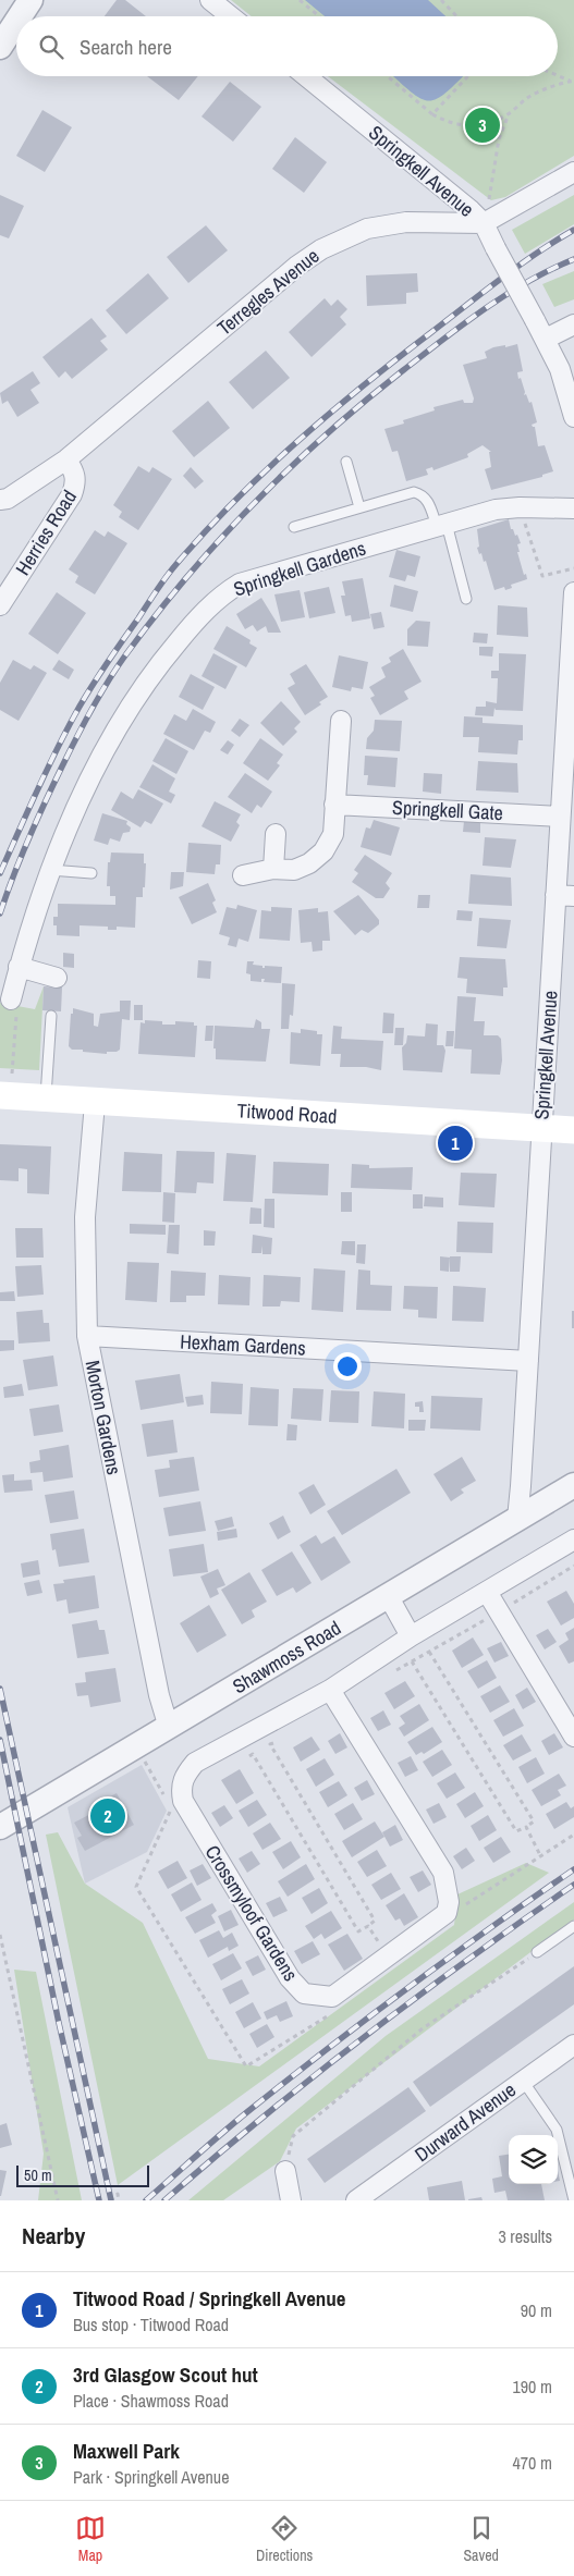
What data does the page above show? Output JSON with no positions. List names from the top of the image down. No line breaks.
{"streets":{"main road":["Titwood Road"],"street":["Springkell Avenue","Terregles Avenue","Herries Road","Springkell Gardens","Springkell Gate","Hexham Gardens","Morton Gardens","Shawmoss Road","Crossmyloof Gardens","Durward Avenue"]},"crossings":[["Springkell Avenue","Terregles Avenue"],["Springkell Avenue","Springkell Gate"],["Springkell Avenue","Titwood Road"],["Springkell Avenue","Hexham Gardens"],["Springkell Avenue","Shawmoss Road"],["Terregles Avenue","Herries Road"],["Titwood Road","Morton Gardens"],["Hexham Gardens","Morton Gardens"],["Morton Gardens","Shawmoss Road"]],"scale_bar":"50 m","page":{"search":"Search here","pins":["3","1","2"],"scale":"50 m","heading":["Nearby","3 results"],"list":[{"mark":"1","name":"Titwood Road / Springkell Avenue","note":"Bus stop · Titwood Road","value":"90 m"},{"mark":"2","name":"3rd Glasgow Scout hut","note":"Place · Shawmoss Road","value":"190 m"},{"mark":"3","name":"Maxwell Park","note":"Park · Springkell Avenue","value":"470 m"}],"nav":["Map","Directions","Saved"]}}
